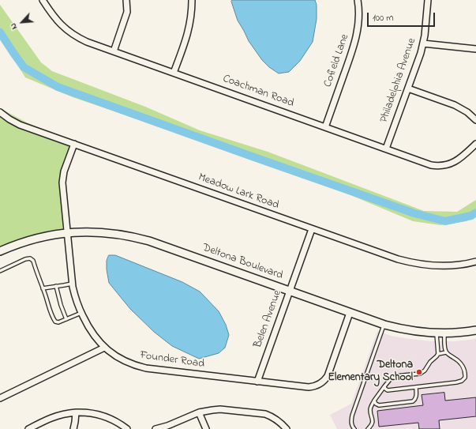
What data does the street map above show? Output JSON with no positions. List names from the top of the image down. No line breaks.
{"streets":{"main road":["Deltona Boulevard"],"street":["Cofield Lane","Philadelphia Avenue","Coachman Road","Meadow Lark Road","Belen Avenue","Founder Road"]},"crossings":[["Cofield Lane","Coachman Road"],["Philadelphia Avenue","Coachman Road"],["Meadow Lark Road","Belen Avenue"],["Meadow Lark Road","Founder Road"],["Deltona Boulevard","Belen Avenue"],["Deltona Boulevard","Founder Road"],["Belen Avenue","Founder Road"]],"places":["Deltona Elementary School"],"scale_bar":"100 m","north":"bottom left"}
